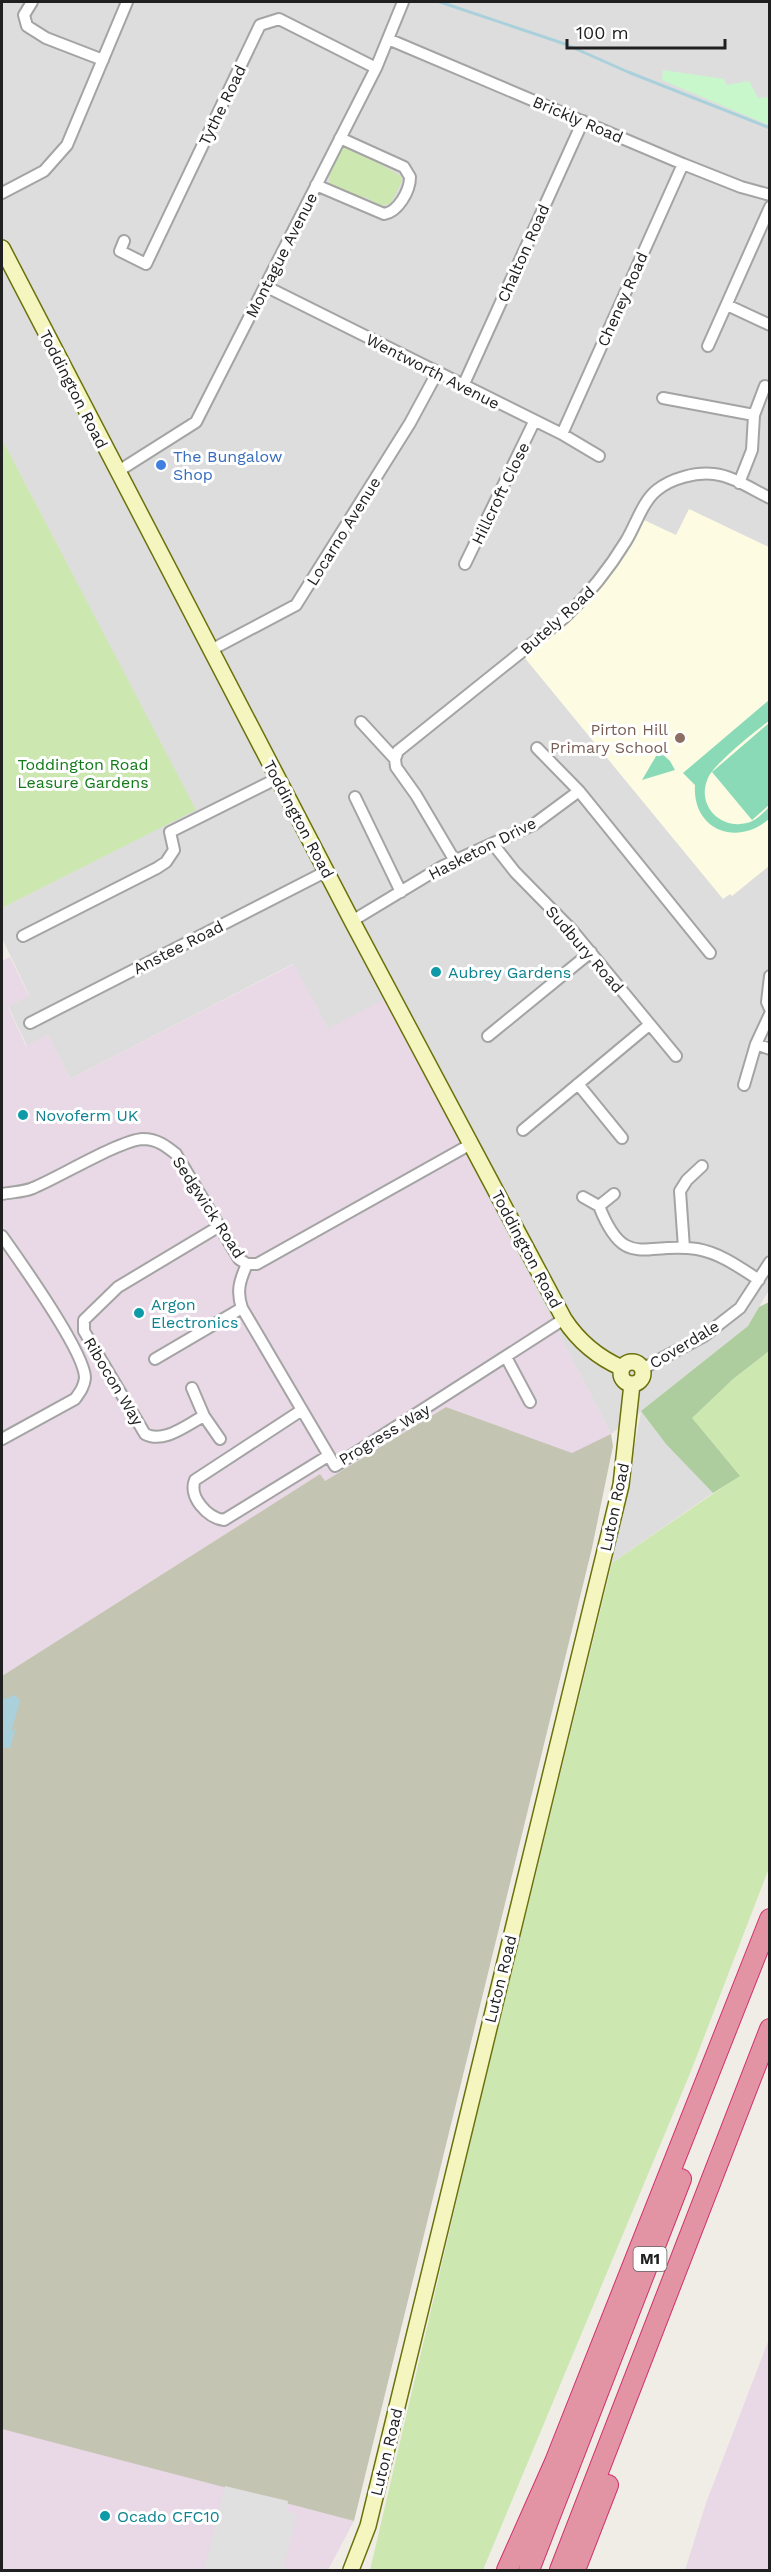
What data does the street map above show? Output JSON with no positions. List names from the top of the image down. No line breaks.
{"streets":{"highway":["M1"],"main road":["Toddington Road","Luton Road"],"street":["Tythe Road","Brickly Road","Chalton Road","Montague Avenue","Cheney Road","Wentworth Avenue","Hillcroft Close","Locarno Avenue","Butely Road","Hasketon Drive","Anstee Road","Sudbury Road","Sedgwick Road","Coverdale","Ribocon Way","Progress Way"]},"crossings":[["Tythe Road","Montague Avenue"],["Brickly Road","Chalton Road"],["Brickly Road","Montague Avenue"],["Brickly Road","Cheney Road"],["Chalton Road","Wentworth Avenue"],["Montague Avenue","Wentworth Avenue"],["Montague Avenue","Toddington Road"],["Cheney Road","Wentworth Avenue"],["Wentworth Avenue","Hillcroft Close"],["Wentworth Avenue","Locarno Avenue"],["Toddington Road","Locarno Avenue"],["Toddington Road","Hasketon Drive"],["Toddington Road","Anstee Road"],["Toddington Road","Sedgwick Road"],["Toddington Road","Coverdale"],["Toddington Road","Progress Way"],["Toddington Road","Luton Road"],["Hasketon Drive","Sudbury Road"],["Sedgwick Road","Ribocon Way"],["Sedgwick Road","Progress Way"],["Coverdale","Luton Road"]],"parks":["Toddington Road Leasure Gardens"],"places":["The Bungalow Shop","Pirton Hill Primary School","Aubrey Gardens","Novoferm UK","Argon Electronics","Ocado CFC10"],"scale_bar":"100 m"}
